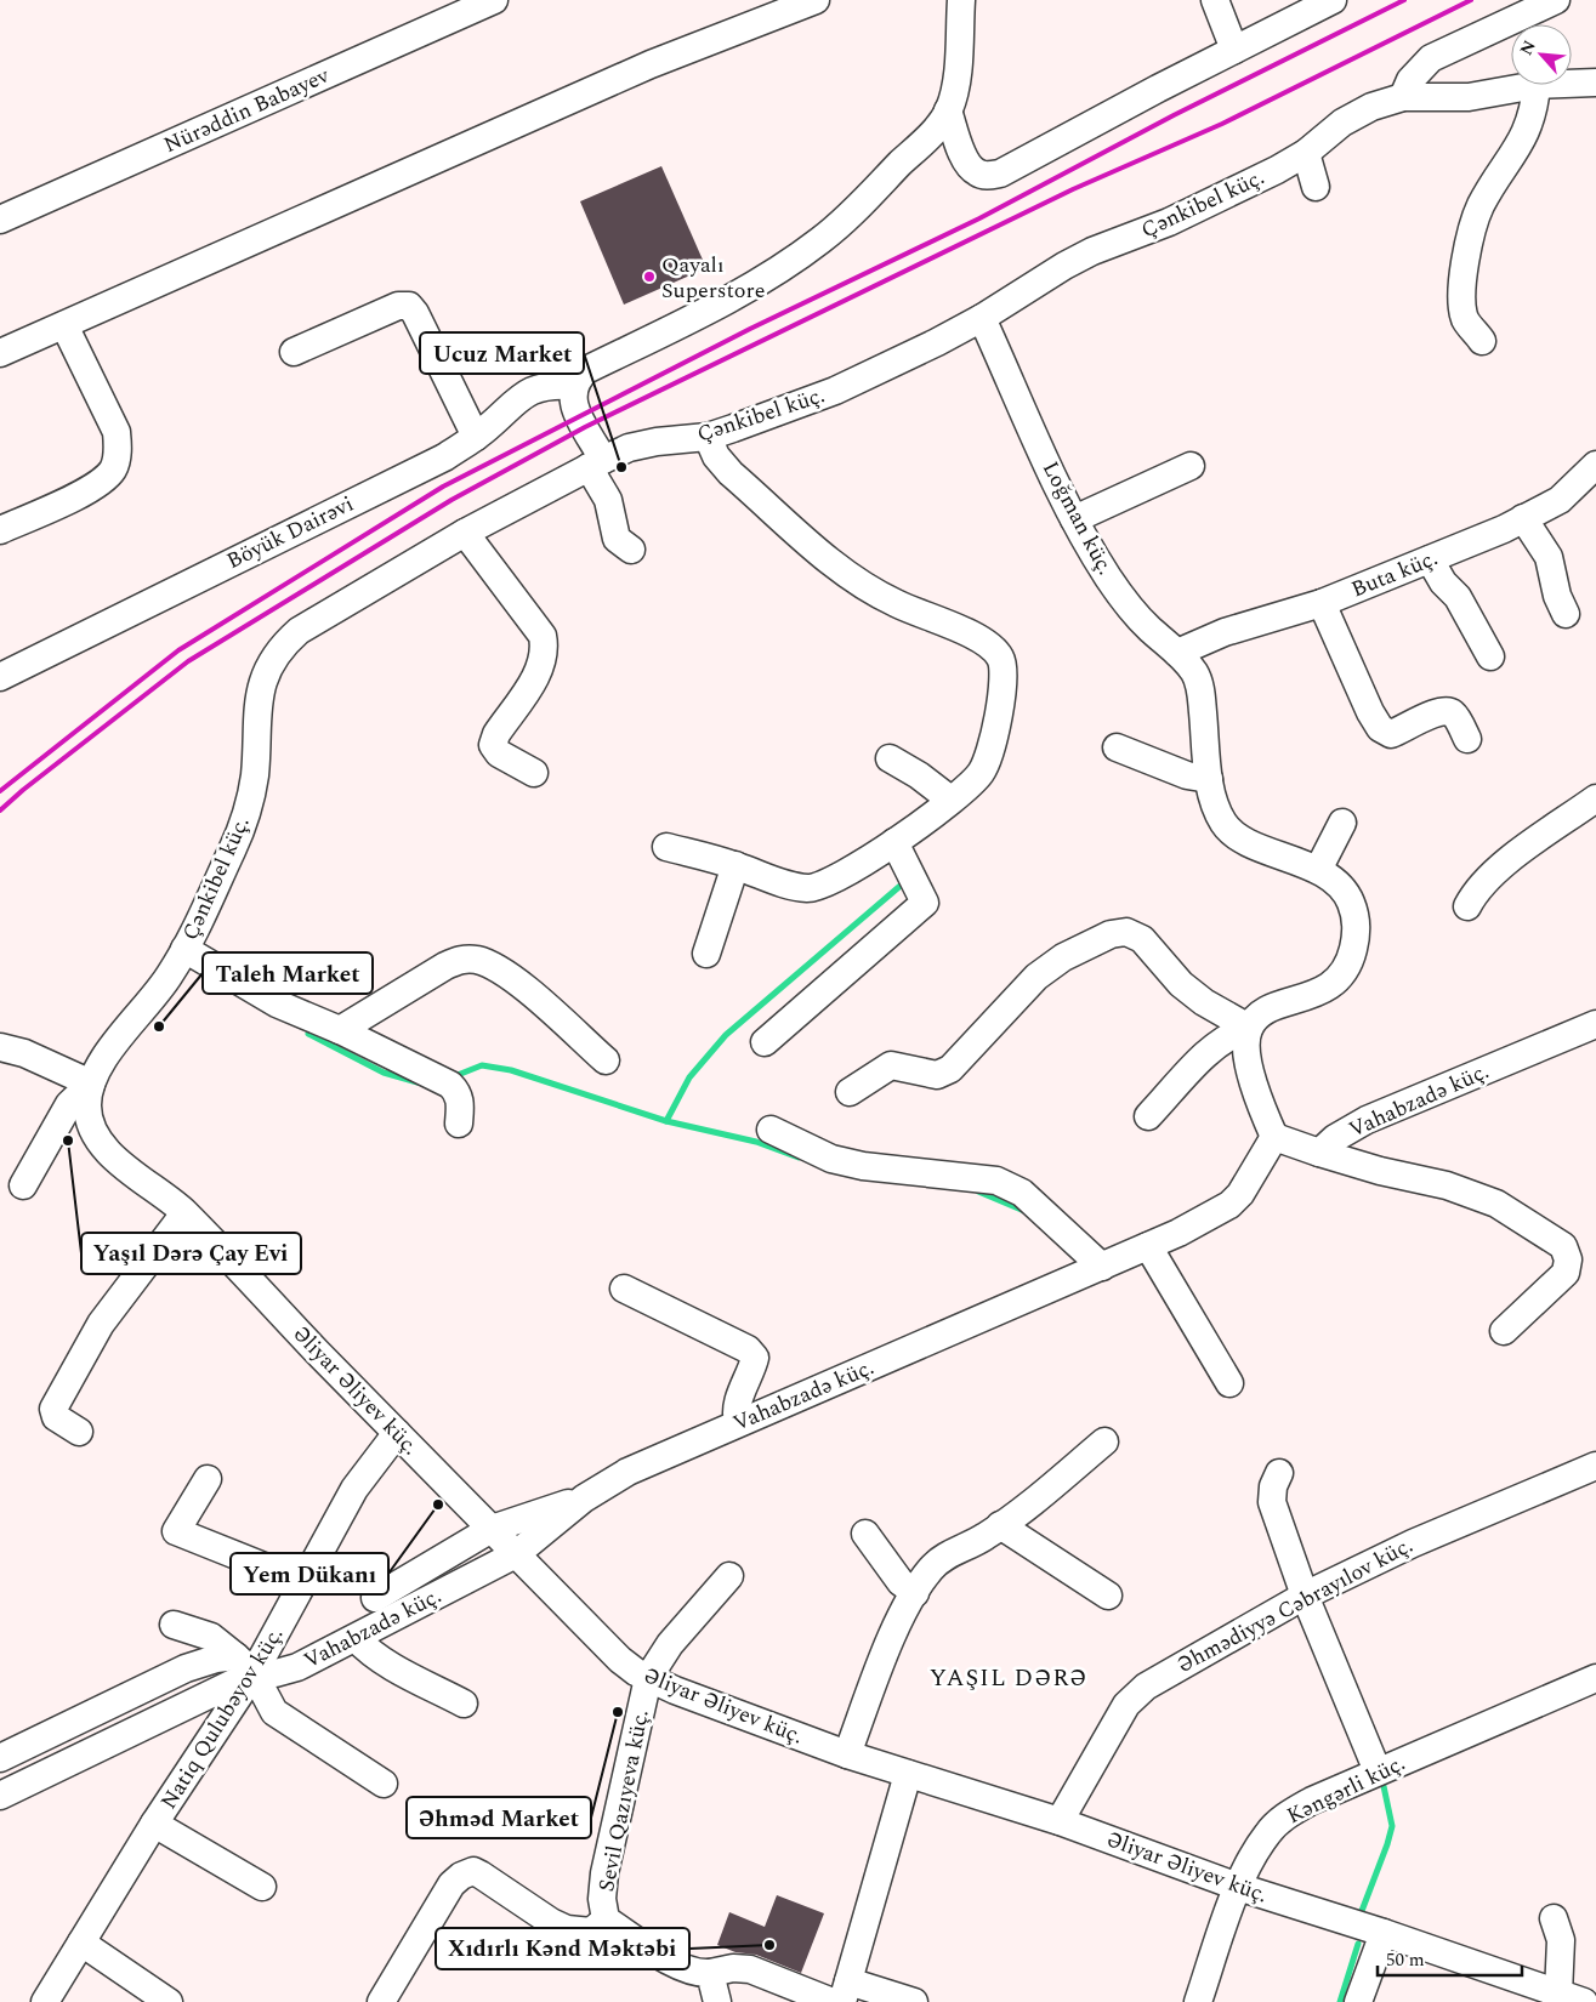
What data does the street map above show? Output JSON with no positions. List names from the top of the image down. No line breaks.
{"streets":{"street":["Nürəddin Babayev","Çənkibel küç.","Loğman küç.","Böyük Dairəvi","Buta küç.","Vahabzadə küç.","Əliyar Əliyev küç.","Əhmədiyyə Cəbrayılov küç.","Natiq Qulubəyov küç.","Kəngərli küç.","Sevil Qazıyeva küç."]},"crossings":[["Çənkibel küç.","Loğman küç."],["Çənkibel küç.","Əliyar Əliyev küç."],["Loğman küç.","Buta küç."],["Vahabzadə küç.","Əliyar Əliyev küç."],["Vahabzadə küç.","Natiq Qulubəyov küç."],["Əliyar Əliyev küç.","Əhmədiyyə Cəbrayılov küç."],["Əliyar Əliyev küç.","Natiq Qulubəyov küç."],["Əliyar Əliyev küç.","Kəngərli küç."],["Əliyar Əliyev küç.","Sevil Qazıyeva küç."]],"districts":["YAŞIL DƏRƏ"],"places":["Qayalı Superstore","Ucuz Market","Taleh Market","Yaşıl Dərə Çay Evi","Yem Dükanı","Əhməd Market","Xıdırlı Kənd Məktəbi"],"scale_bar":"50 m","north":"top left"}
